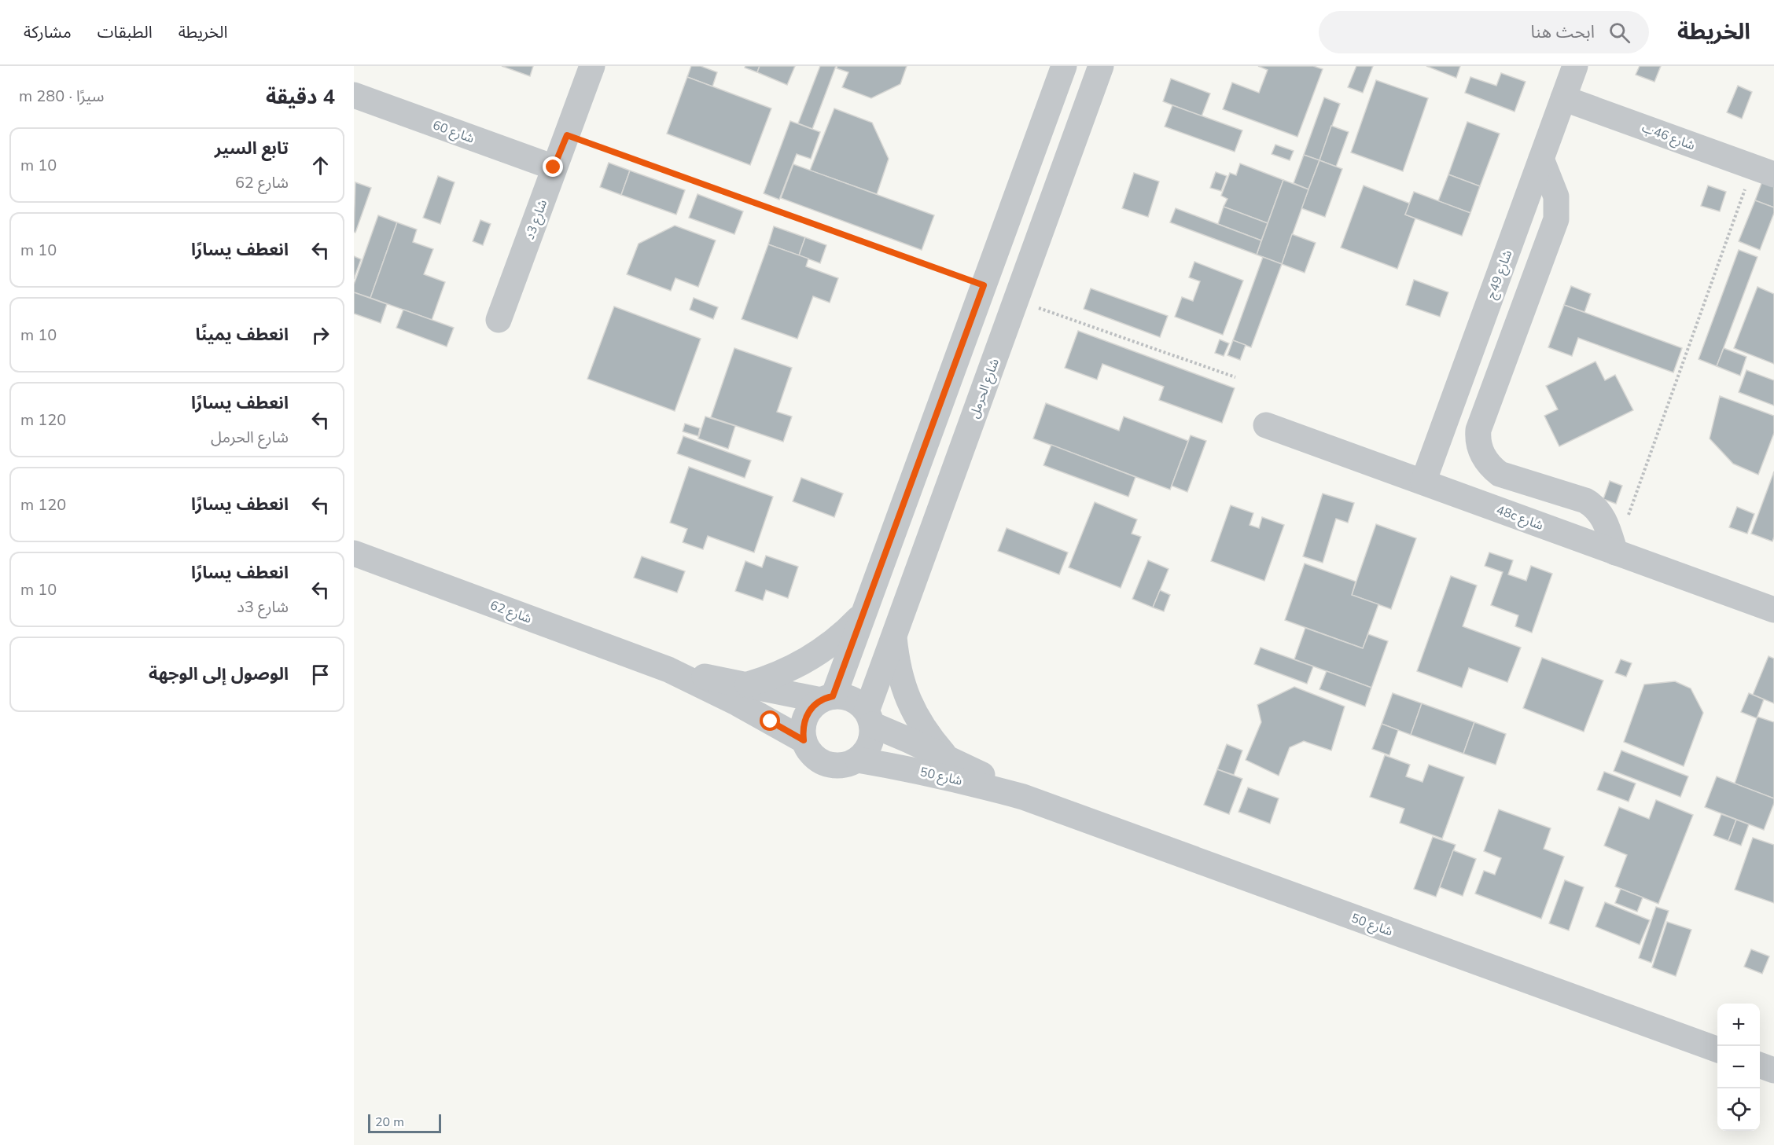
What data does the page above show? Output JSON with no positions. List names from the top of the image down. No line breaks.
{"streets":{"street":["شارع 60","شارع 46ب","شارع 3د","شارع 49ج","شارع الحرمل","48c شارع","شارع 62","شارع 50"]},"crossings":[["شارع 60","شارع 3د"],["شارع 46ب","شارع 49ج"],["شارع 49ج","48c شارع"],["شارع الحرمل","شارع 62"],["شارع الحرمل","شارع 50"],["شارع 62","شارع 50"]],"scale_bar":"20 m","page":{"header":"الخريطة","search":"ابحث هنا","nav":["الخريطة","الطبقات","مشاركة"],"heading":["4 دقيقة","سيرًا · 280 m"],"list":[["تابع السير","شارع 62","10 m"],["انعطف يسارًا","10 m"],["انعطف يمينًا","10 m"],["انعطف يسارًا","شارع الحرمل","120 m"],["انعطف يسارًا","120 m"],["انعطف يسارًا","شارع 3د","10 m"],"الوصول إلى الوجهة"],"map_buttons":["+","−"],"scale":"20 m"}}
